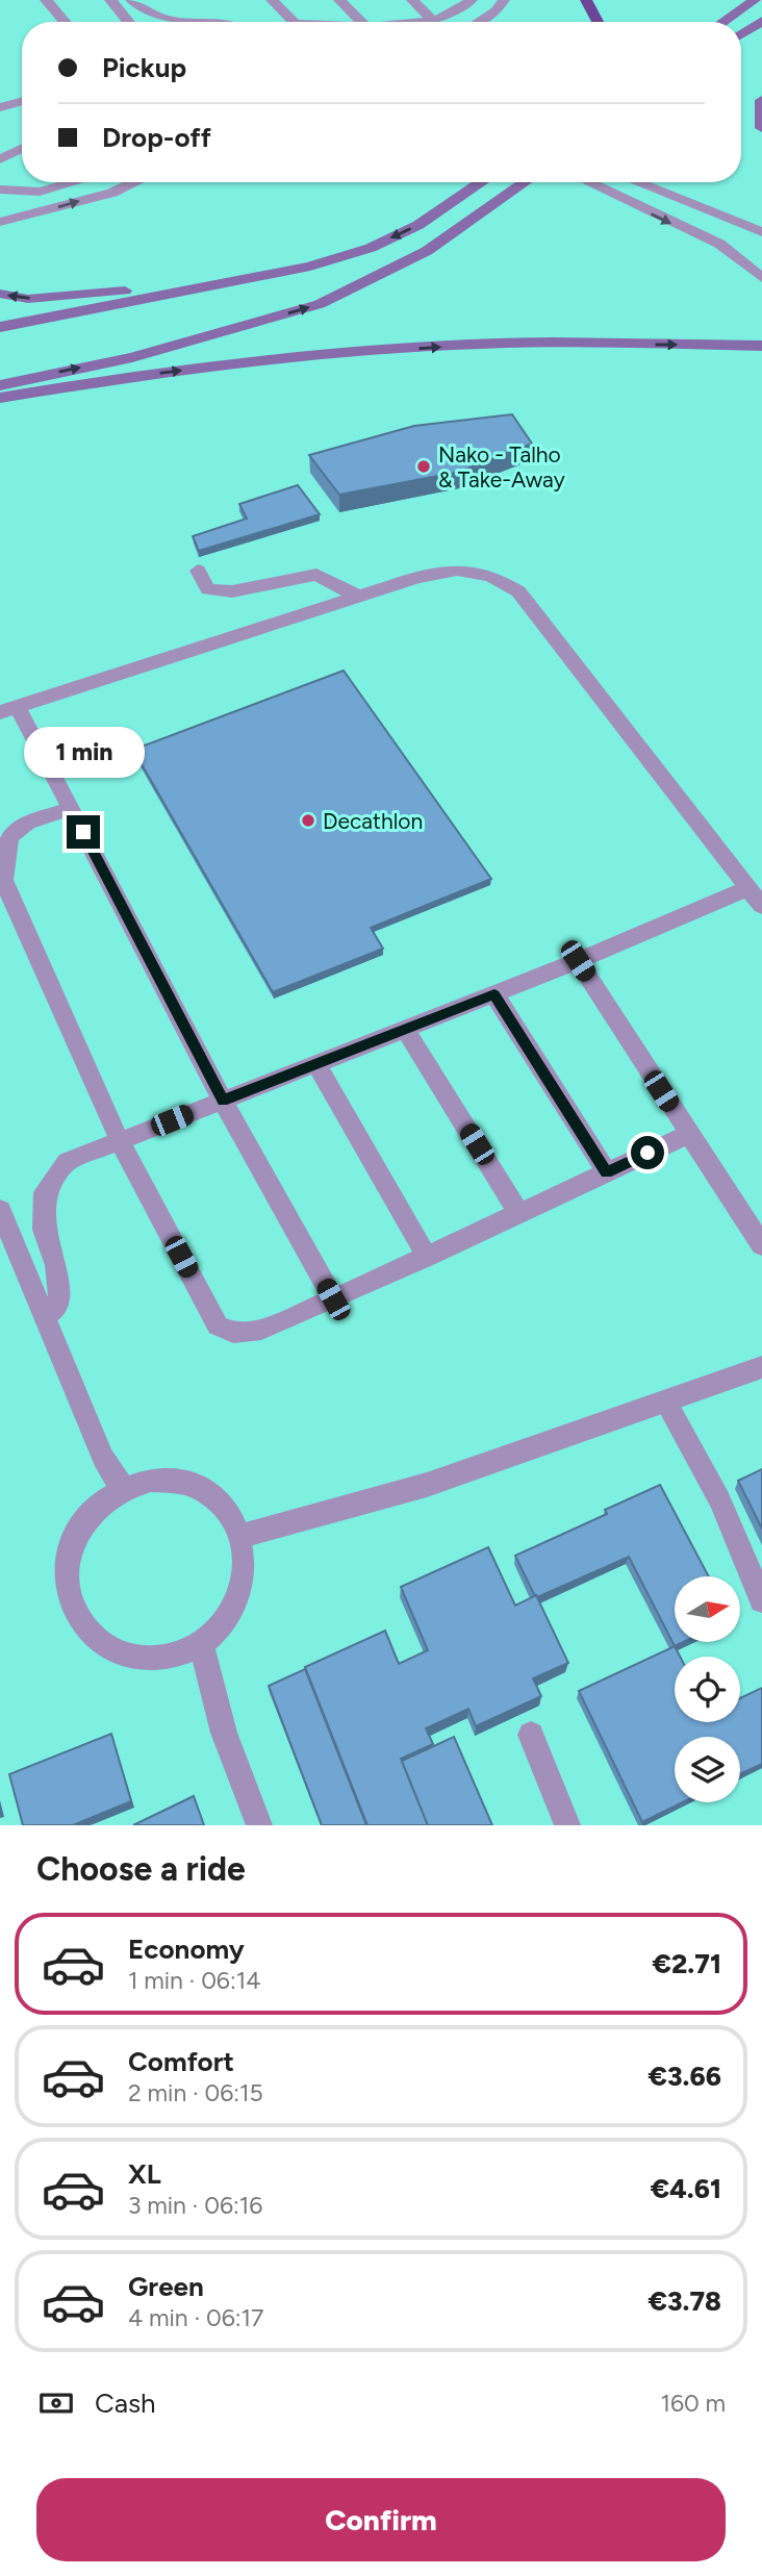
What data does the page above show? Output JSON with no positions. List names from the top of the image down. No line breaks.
{"places":["Nako - Talho & Take-Away","Decathlon"],"north":"right","page":{"banner":["Pickup","Drop-off"],"bubble":"1 min","heading":"Choose a ride","list":[{"name":"Economy","note":"1 min · 06:14","value":"€2.71"},{"name":"Comfort","note":"2 min · 06:15","value":"€3.66"},{"name":"XL","note":"3 min · 06:16","value":"€4.61"},{"name":"Green","note":"4 min · 06:17","value":"€3.78"}],"pay":["Cash","160 m"],"buttons":"Confirm"}}
